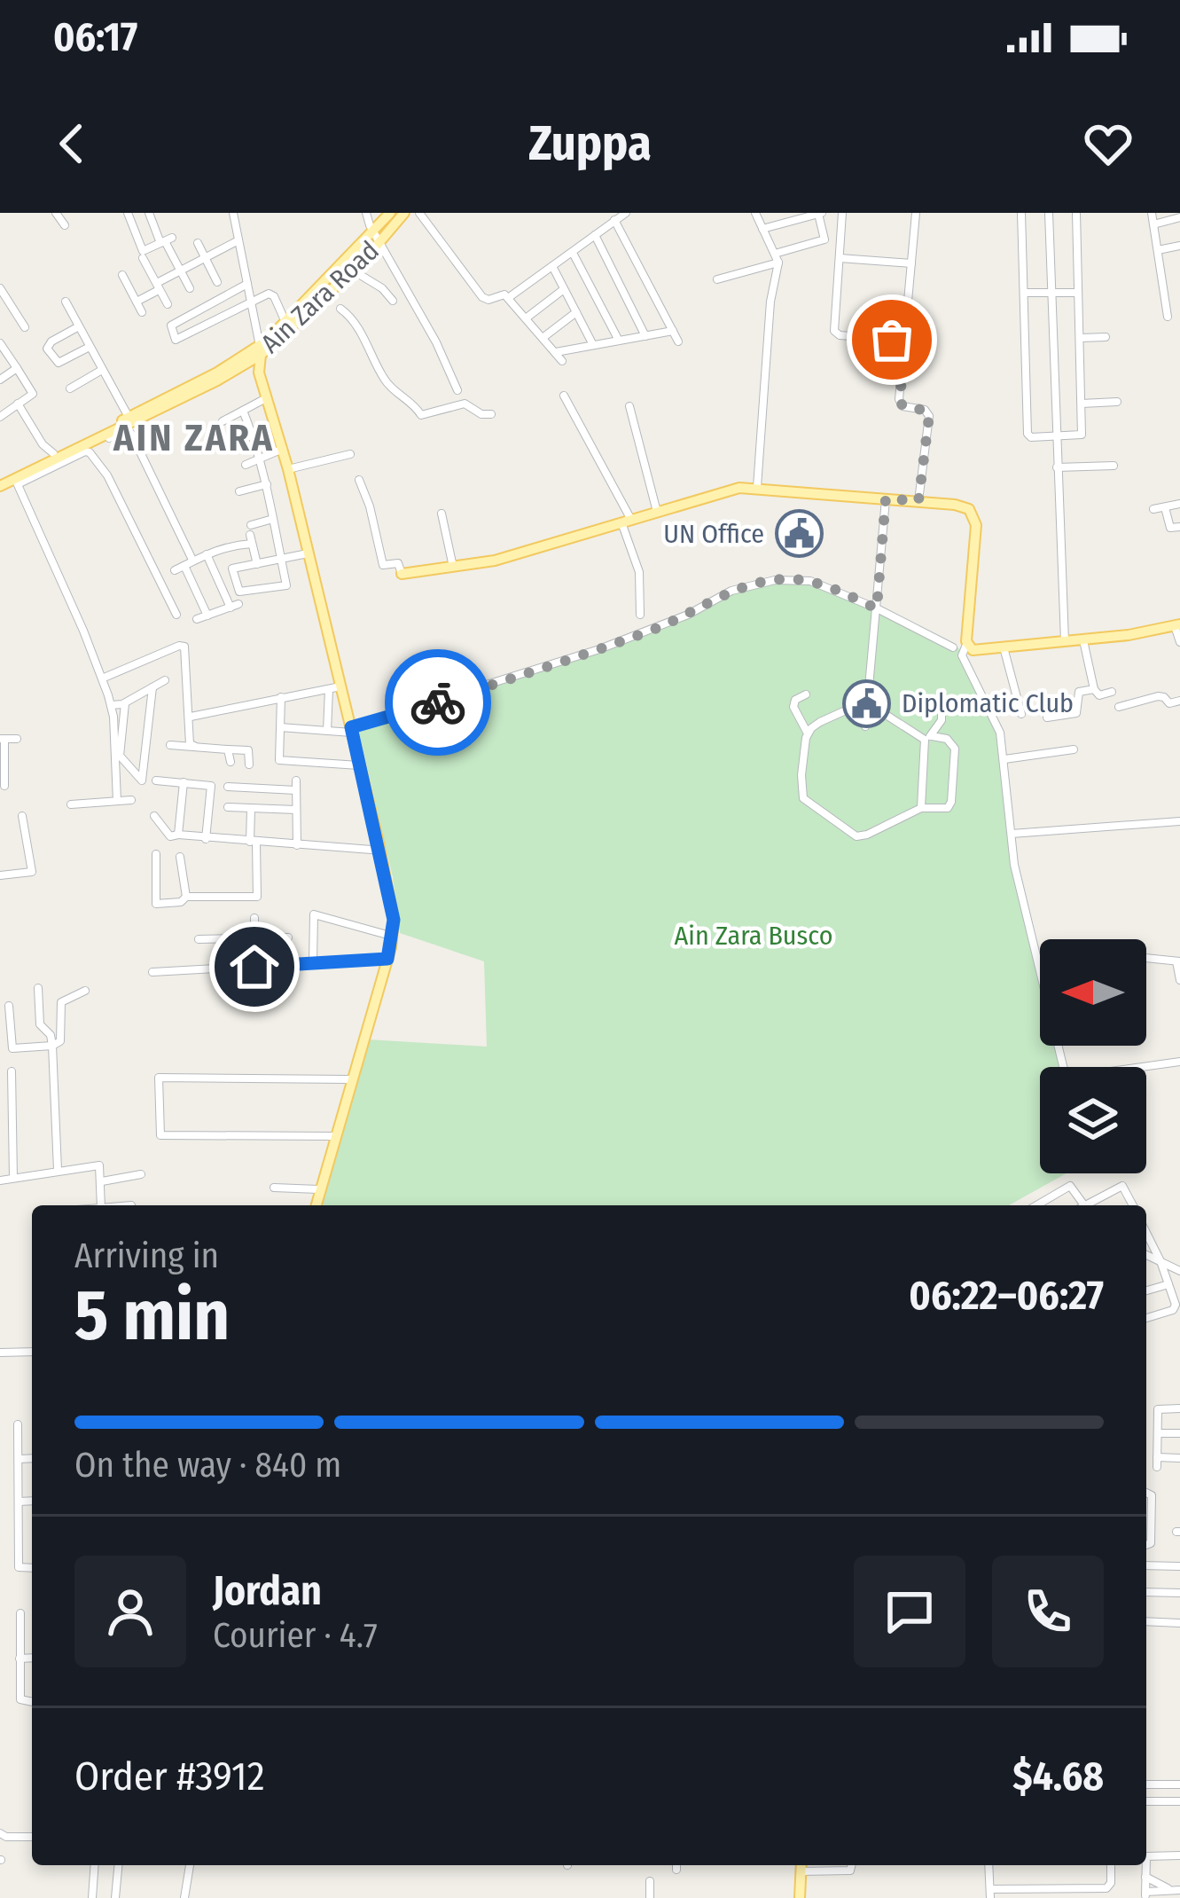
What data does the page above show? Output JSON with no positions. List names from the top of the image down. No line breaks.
{"streets":{"main road":["Ain Zara Road"]},"districts":["AIN ZARA"],"parks":["Ain Zara Busco"],"places":{"public building":["UN Office","Diplomatic Club"]},"north":"left","page":{"status":"06:17","header":"Zuppa","heading":["5 min","Arriving in","06:22–06:27"],"panel":["Jordan","Courier · 4.7","Order #3912","$4.68"],"bar":"On the way · 840 m"}}
